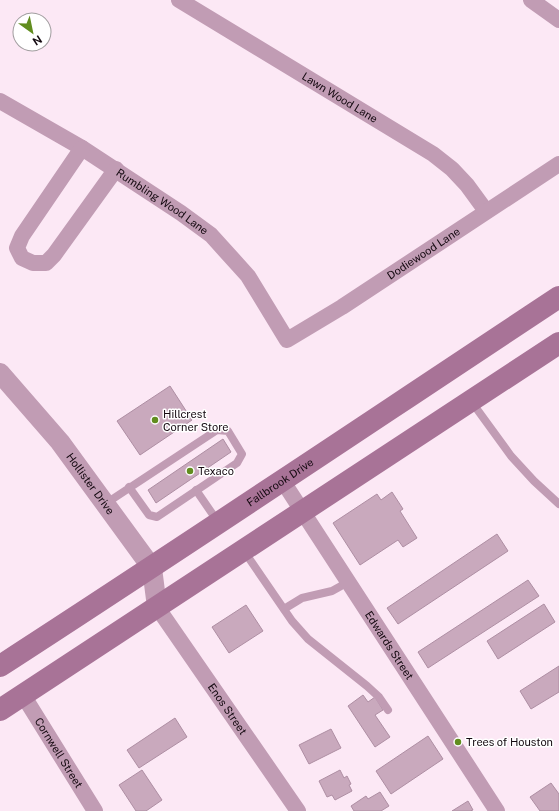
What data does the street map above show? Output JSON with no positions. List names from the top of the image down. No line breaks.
{"streets":{"main road":["Fallbrook Drive"],"street":["Lawn Wood Lane","Rumbling Wood Lane","Dodiewood Lane","Hollister Drive","Edwards Street","Enos Street","Cornwell Street"]},"crossings":[["Lawn Wood Lane","Dodiewood Lane"],["Rumbling Wood Lane","Dodiewood Lane"],["Fallbrook Drive","Hollister Drive"],["Fallbrook Drive","Edwards Street"],["Hollister Drive","Enos Street"]],"places":["Hillcrest Corner Store","Texaco","Trees of Houston"],"north":"bottom right"}
